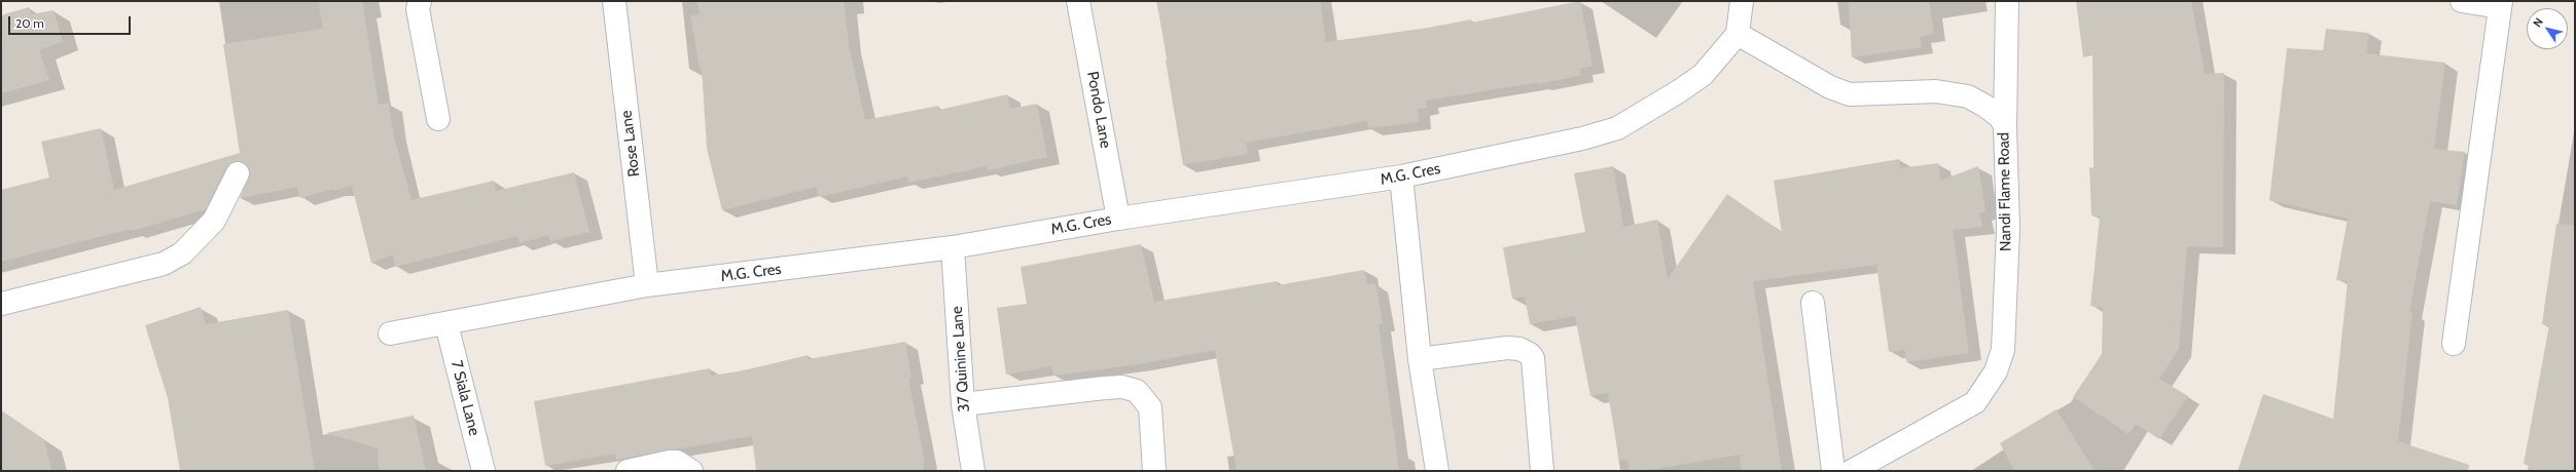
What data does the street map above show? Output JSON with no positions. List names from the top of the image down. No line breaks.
{"streets":{"street":["Pondo Lane","Rose Lane","M.G. Cres","Nandi Flame Road","37 Quinine Lane","7 Siala Lane"]},"crossings":[["Pondo Lane","M.G. Cres"],["Rose Lane","M.G. Cres"],["M.G. Cres","Nandi Flame Road"],["M.G. Cres","37 Quinine Lane"],["M.G. Cres","7 Siala Lane"]],"scale_bar":"20 m","north":"top left"}
